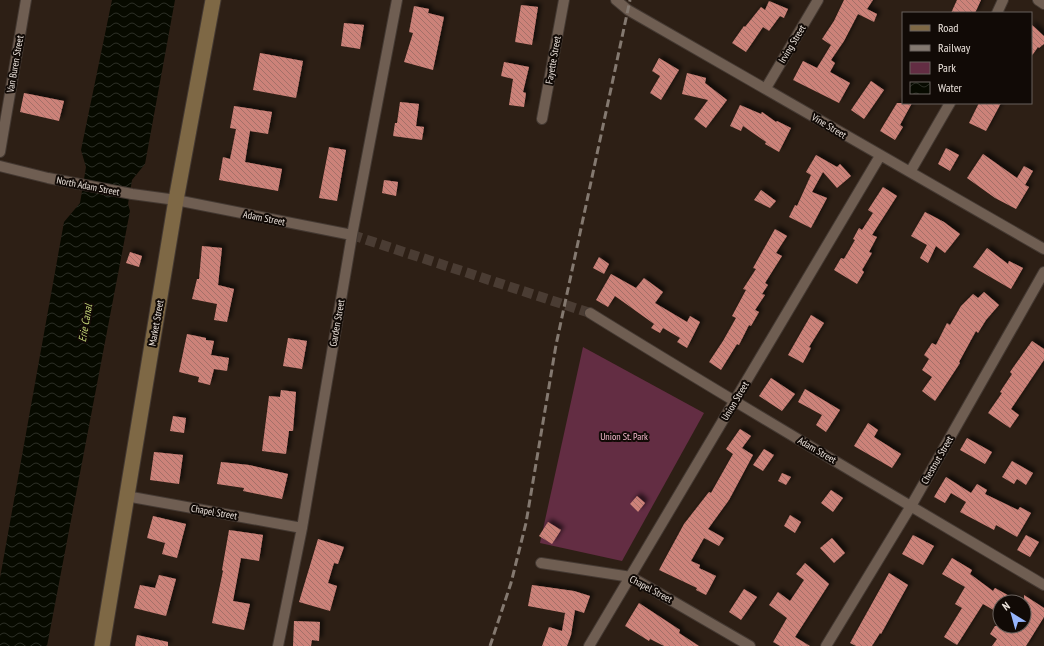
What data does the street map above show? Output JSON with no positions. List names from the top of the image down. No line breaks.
{"streets":{"street":["Irving Street","Fayette Street","Van Buren Street","Vine Street","North Adam Street","Adam Street","Market Street","Garden Street","Union Street","Chestnut Street","Chapel Street"]},"crossings":[["Irving Street","Vine Street"],["Vine Street","Union Street"],["North Adam Street","Adam Street"],["North Adam Street","Market Street"],["Adam Street","Market Street"],["Adam Street","Garden Street"],["Adam Street","Union Street"],["Adam Street","Chestnut Street"],["Market Street","Chapel Street"],["Garden Street","Chapel Street"],["Union Street","Chapel Street"]],"water":["Erie Canal"],"parks":["Union St. Park"],"legend":["Road","Railway","Park","Water"],"north":"top left"}
